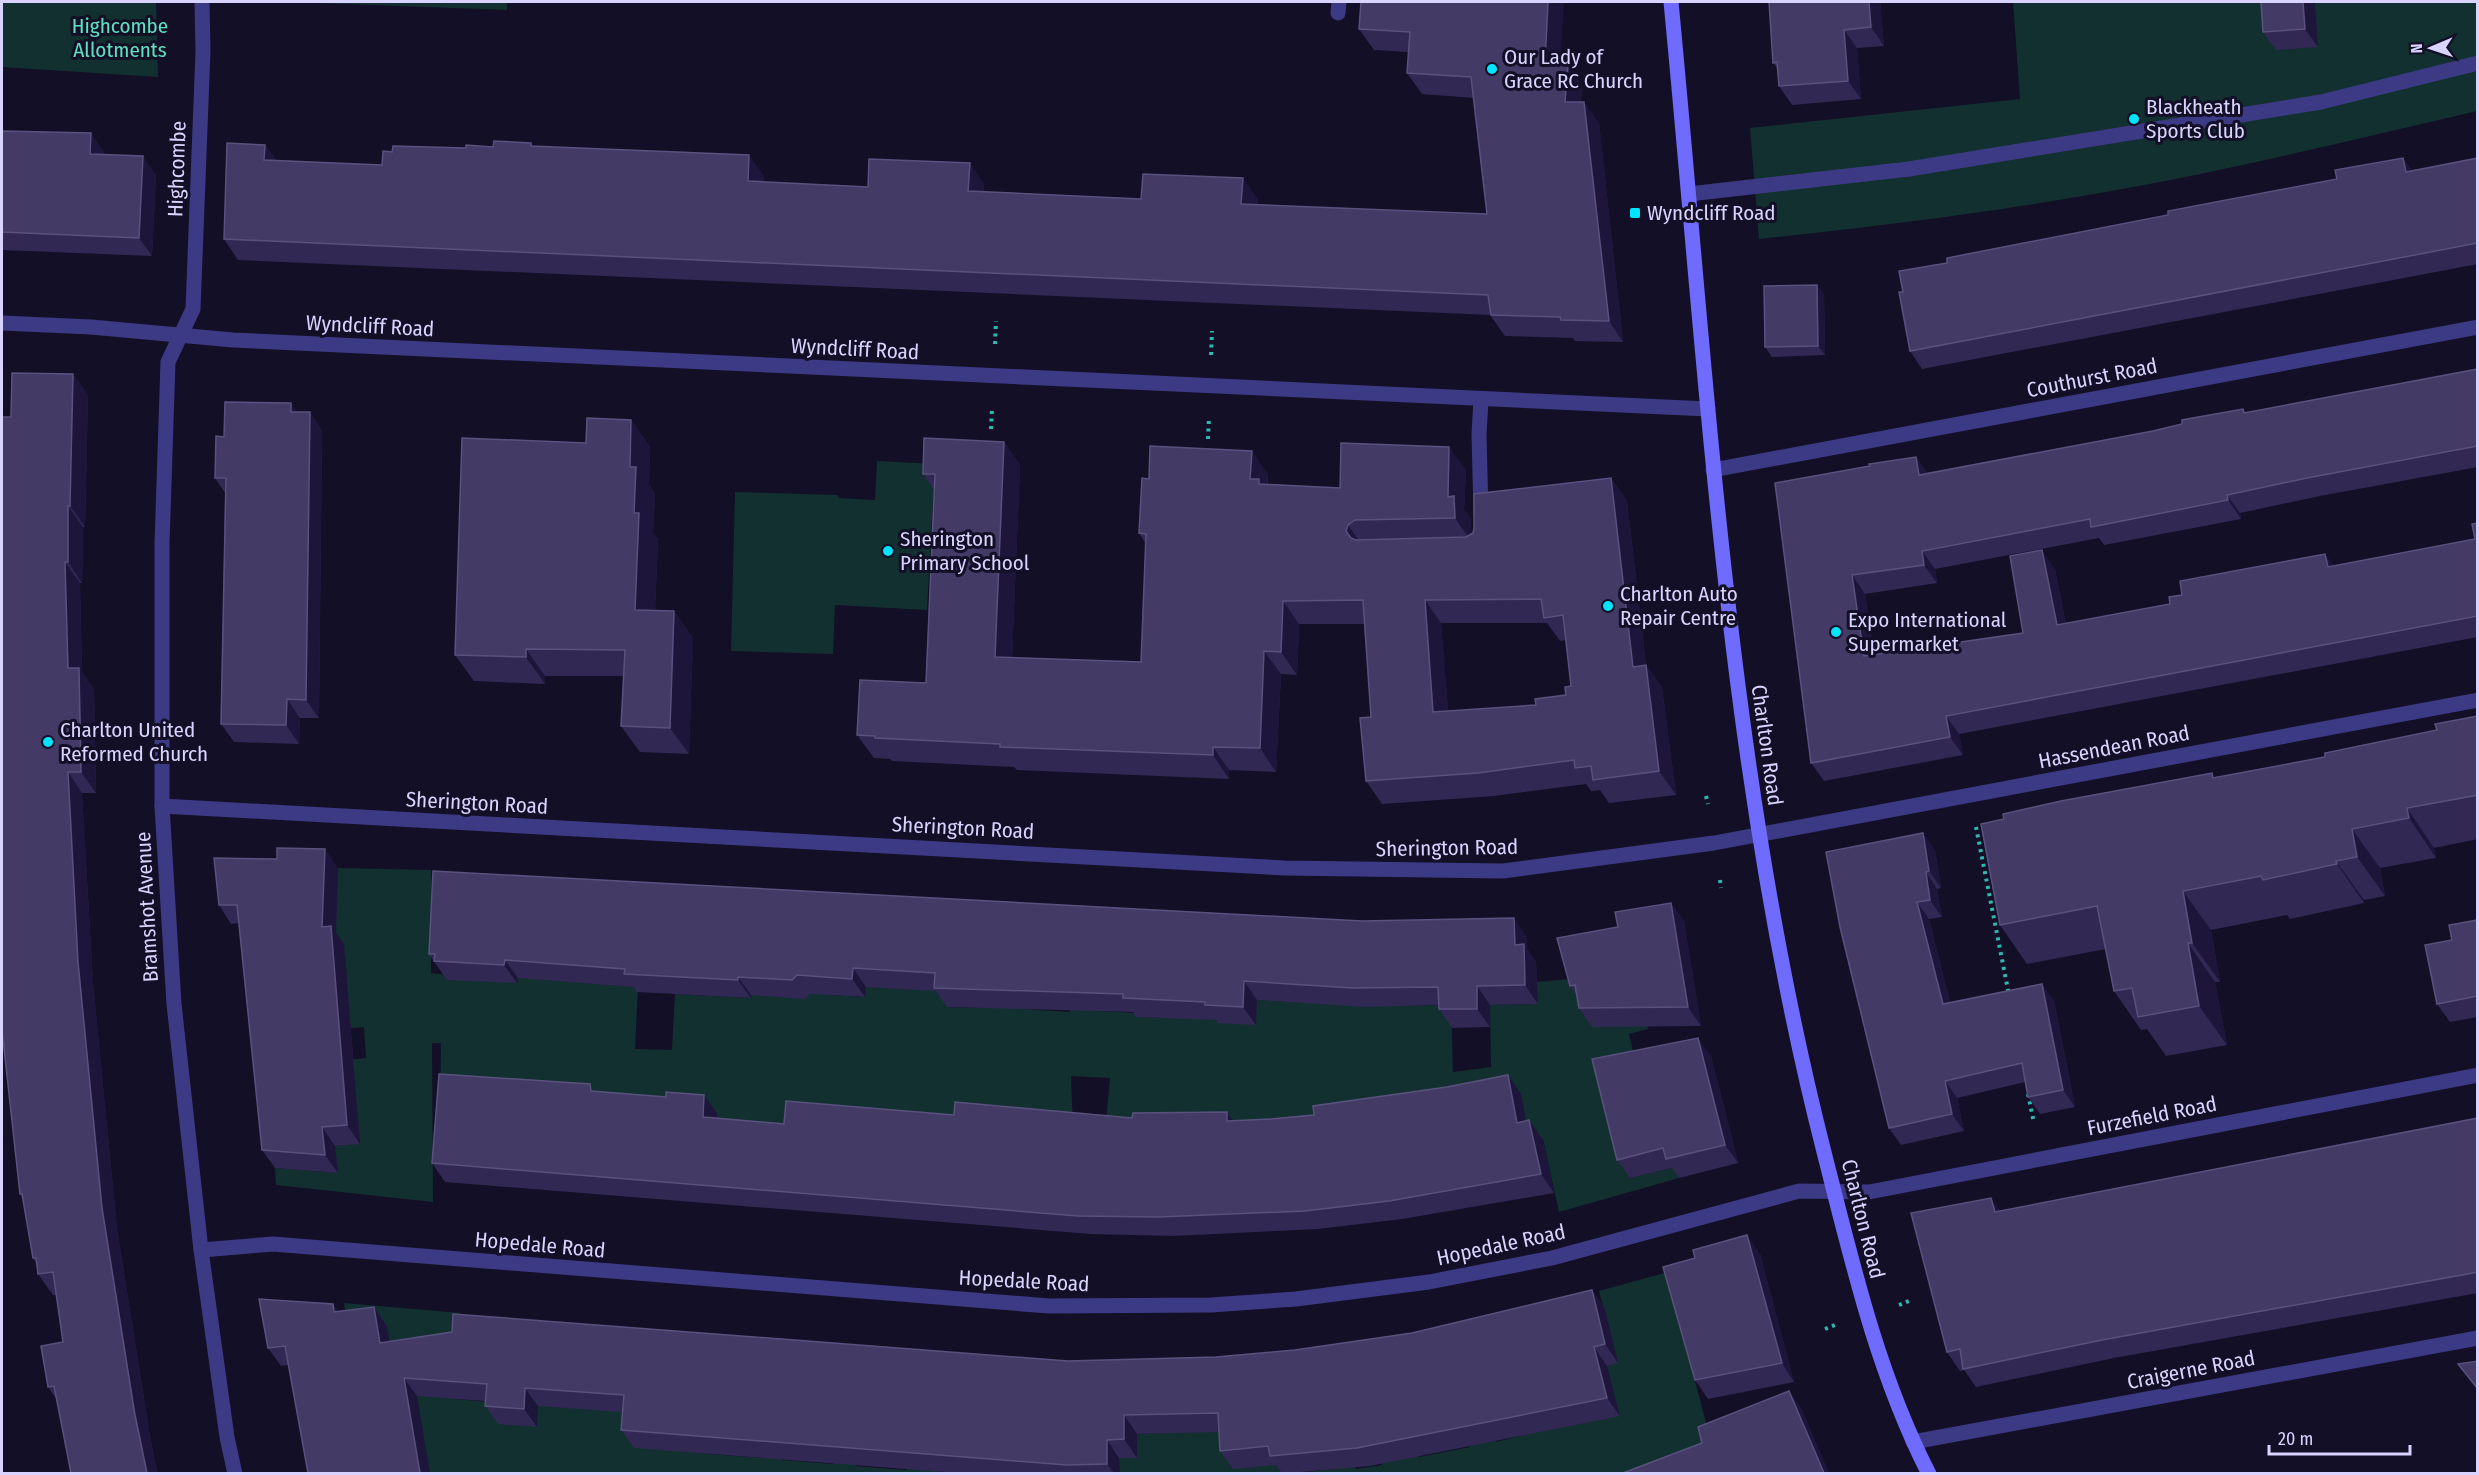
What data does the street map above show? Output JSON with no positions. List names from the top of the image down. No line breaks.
{"streets":{"main road":["Charlton Road"],"street":["Highcombe","Wyndcliff Road","Couthurst Road","Hassendean Road","Sherington Road","Bramshot Avenue","Furzefield Road","Hopedale Road","Craigerne Road"]},"crossings":[["Highcombe","Wyndcliff Road"],["Highcombe","Bramshot Avenue"],["Wyndcliff Road","Charlton Road"],["Wyndcliff Road","Bramshot Avenue"],["Couthurst Road","Charlton Road"],["Charlton Road","Hassendean Road"],["Charlton Road","Sherington Road"],["Charlton Road","Furzefield Road"],["Charlton Road","Hopedale Road"],["Charlton Road","Craigerne Road"],["Hassendean Road","Sherington Road"],["Sherington Road","Bramshot Avenue"],["Bramshot Avenue","Hopedale Road"],["Furzefield Road","Hopedale Road"]],"parks":["Highcombe Allotments"],"places":{"other":["Our Lady of Grace RC Church","Blackheath Sports Club","Sherington Primary School","Charlton Auto Repair Centre","Expo International Supermarket","Charlton United Reformed Church"],"transit":["Wyndcliff Road"]},"scale_bar":"20 m","north":"left"}
